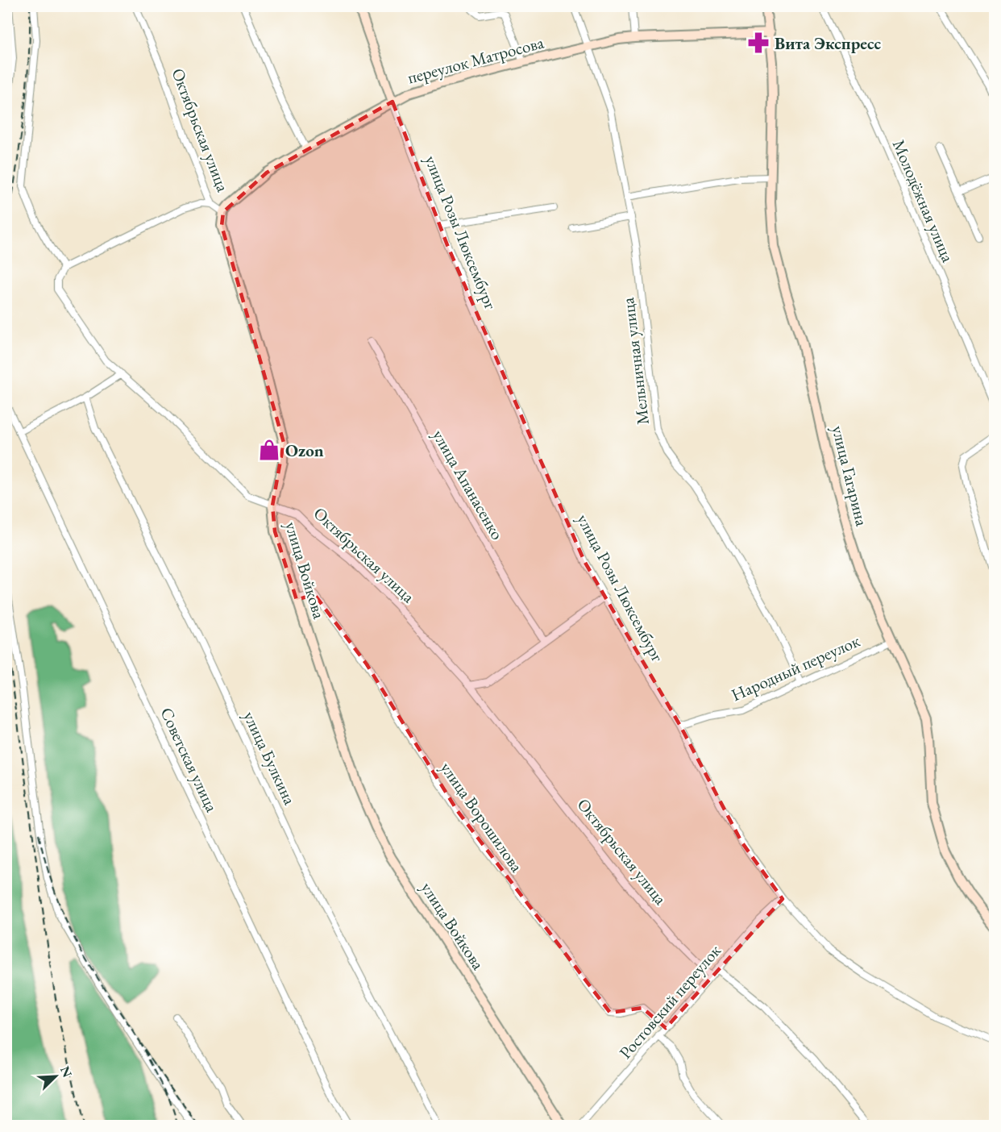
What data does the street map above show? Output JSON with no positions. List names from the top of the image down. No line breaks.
{"streets":{"main road":["переулок Матросова","Октябрьская улица","улица Розы Люксембург","улица Гагарина","улица Войкова"],"street":["Молодёжная улица","Мельничная улица","улица Апанасенко","Народный переулок","улица Булкина","Советская улица","улица Ворошилова","Ростовский переулок"]},"crossings":[["переулок Матросова","Октябрьская улица"],["переулок Матросова","улица Розы Люксембург"],["переулок Матросова","Мельничная улица"],["переулок Матросова","улица Гагарина"],["Октябрьская улица","улица Войкова"],["Октябрьская улица","Ростовский переулок"],["улица Розы Люксембург","Народный переулок"],["улица Розы Люксембург","Ростовский переулок"],["Мельничная улица","Народный переулок"],["улица Гагарина","Народный переулок"],["улица Войкова","улица Ворошилова"],["улица Ворошилова","Ростовский переулок"]],"places":{"pharmacy":["Вита Экспресс"],"shop":["Ozon"]},"north":"top right"}
